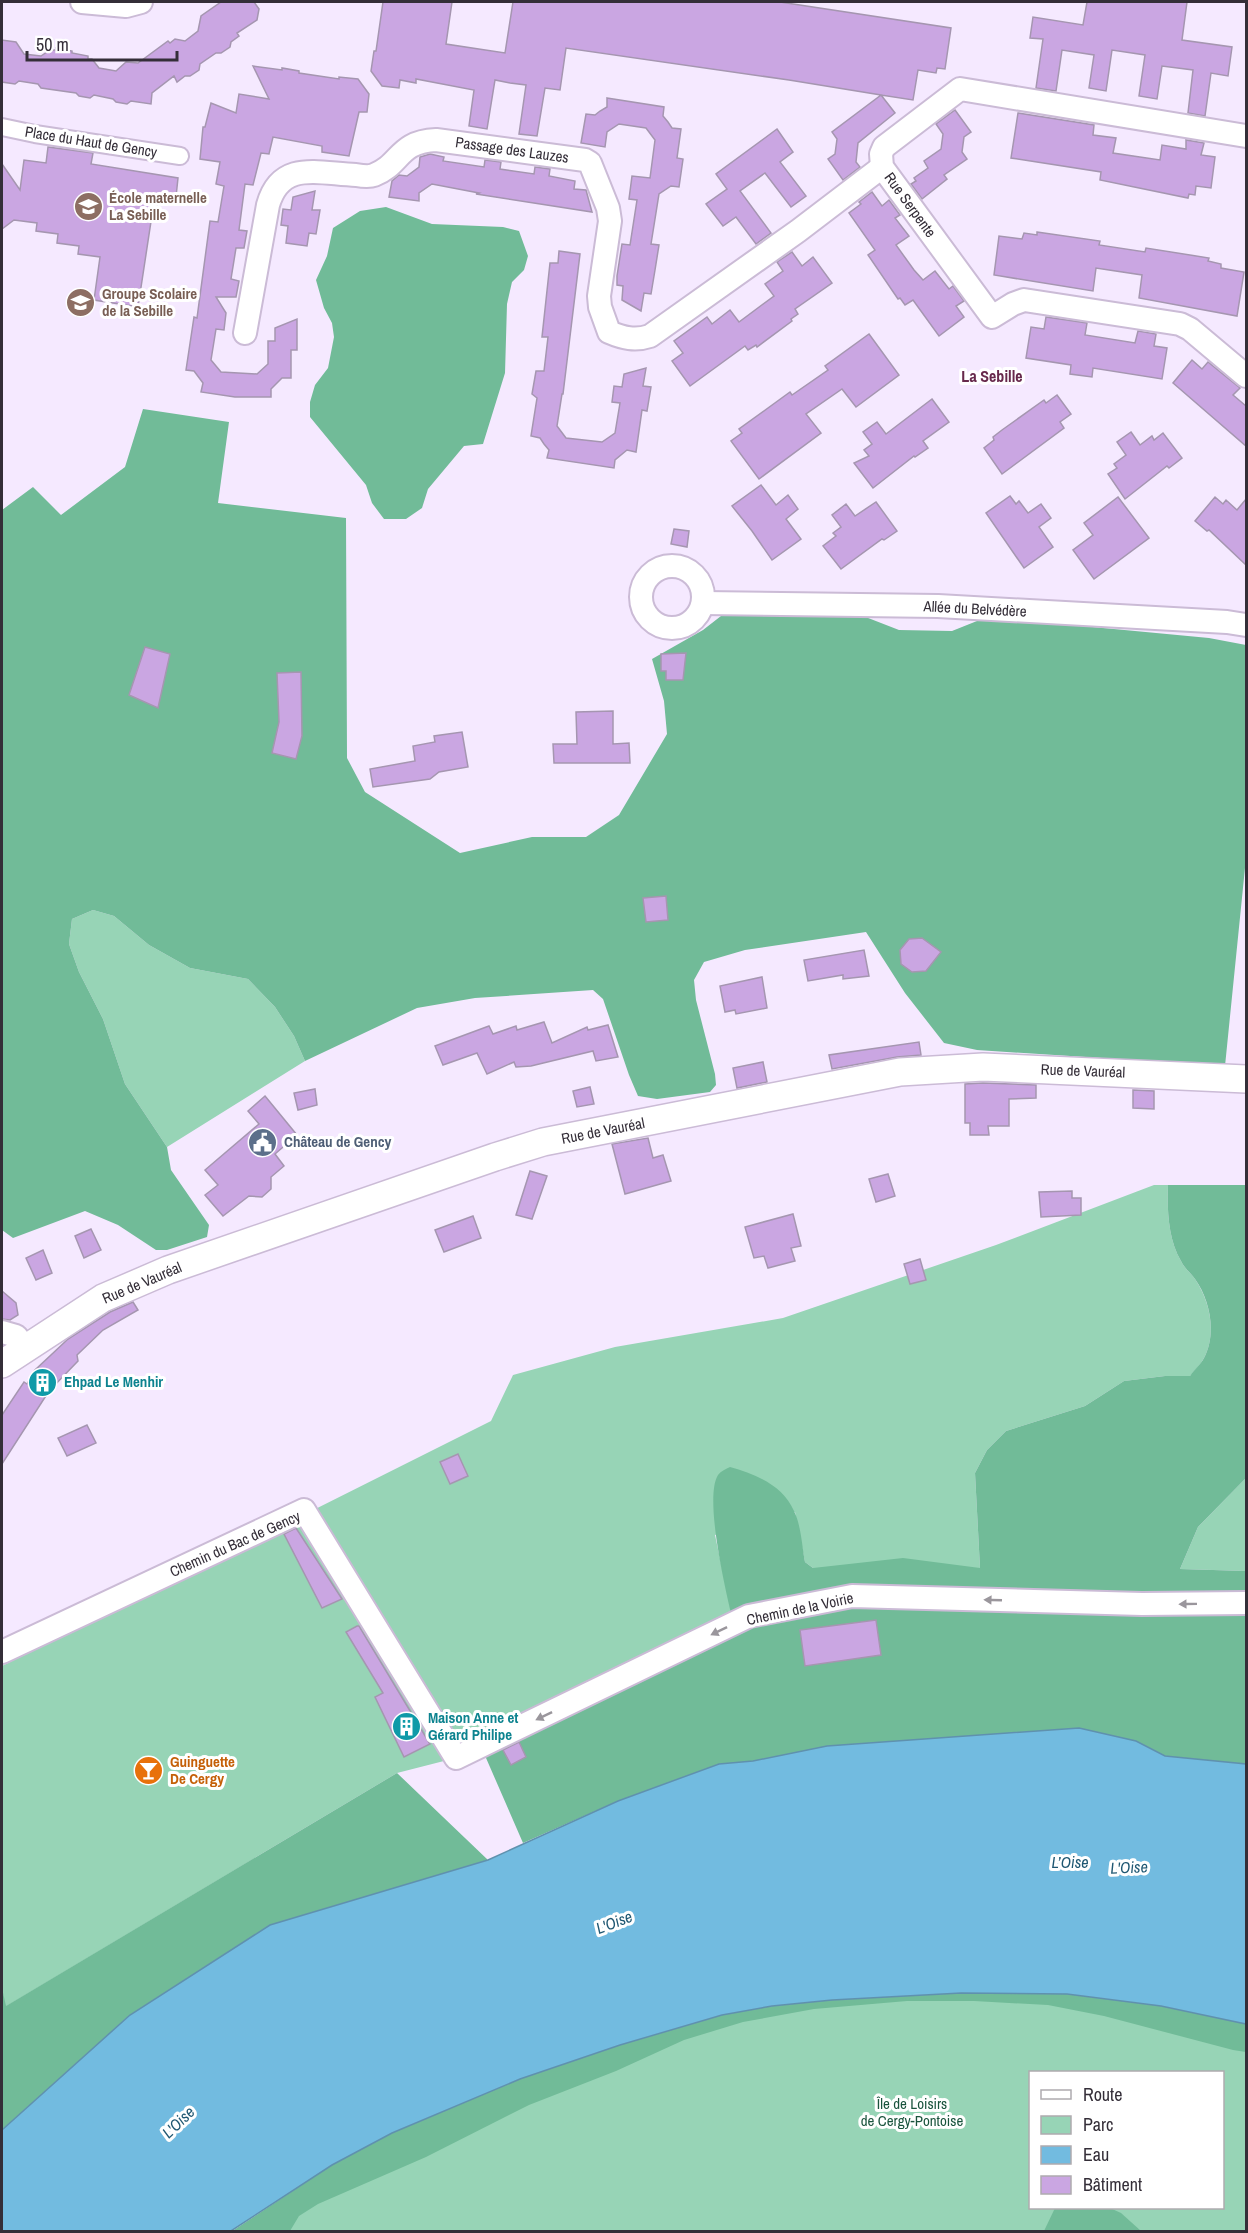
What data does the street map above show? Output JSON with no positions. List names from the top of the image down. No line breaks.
{"streets":{"street":["Place du Haut de Gency","Passage des Lauzes","Rue Serpente","Allée du Belvédère","Rue de Vauréal","Chemin du Bac de Gency","Chemin de la Voirie"]},"crossings":[["Passage des Lauzes","Rue Serpente"],["Chemin du Bac de Gency","Chemin de la Voirie"]],"one_way":["Chemin de la Voirie"],"districts":["La Sebille"],"water":["L’Oise","L'Oise"],"parks":["Île de Loisirs de Cergy-Pontoise"],"places":{"school or university":["École maternelle La Sebille","Groupe Scolaire de la Sebille"],"public building":["Château de Gency"],"building":["Ehpad Le Menhir","Maison Anne et Gérard Philipe"],"bar":["Guinguette De Cergy"]},"legend":["Route","Parc","Eau","Bâtiment"],"scale_bar":"50 m"}
